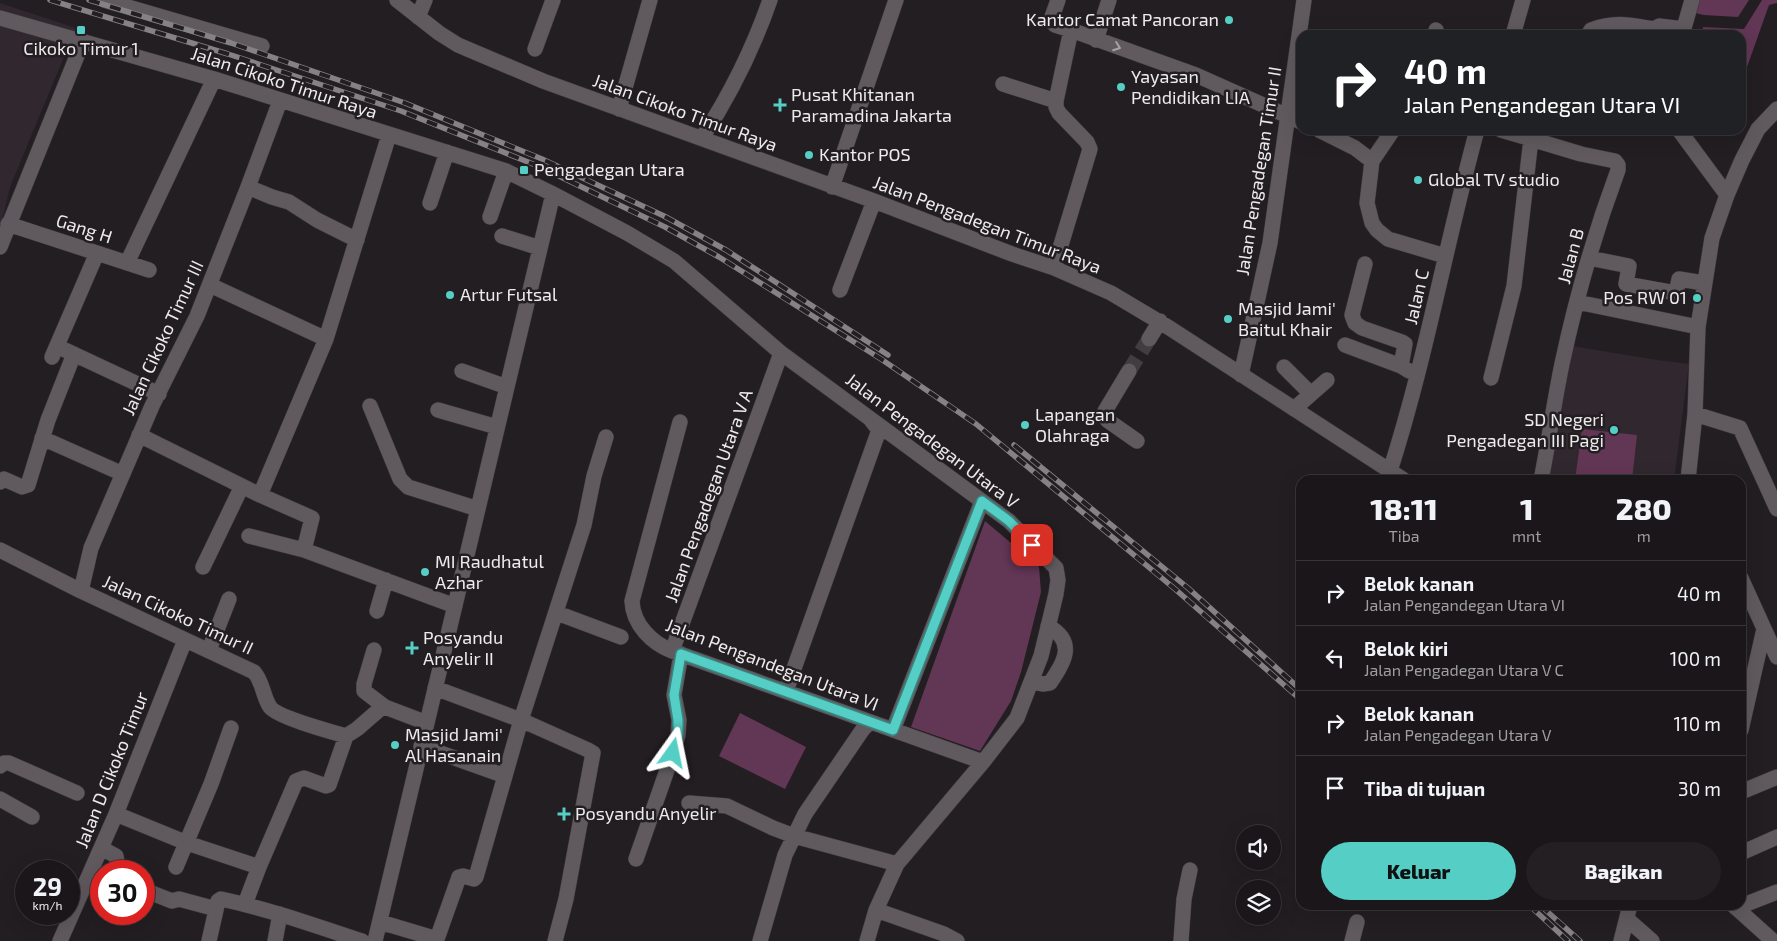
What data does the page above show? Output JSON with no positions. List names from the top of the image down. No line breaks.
{"streets":{"street":["Jalan Cikoko Timur Raya","Jalan Pengadegan Timur II","Jalan Pengadegan Timur Raya","Gang H","Jalan B","Jalan C","Jalan Cikoko Timur III","Jalan Pengadegan Utara V","Jalan Pengadegan Utara V A","Jalan Cikoko Timur II","Jalan Pengandegan Utara VI","Jalan D Cikoko Timur"]},"crossings":[["Jalan Cikoko Timur Raya","Jalan Pengadegan Timur Raya"],["Jalan Cikoko Timur Raya","Jalan Cikoko Timur III"],["Jalan Cikoko Timur Raya","Jalan Pengadegan Utara V"],["Jalan Pengadegan Timur II","Jalan Pengadegan Timur Raya"],["Jalan Pengadegan Timur Raya","Jalan C"],["Jalan Cikoko Timur III","Jalan Cikoko Timur II"],["Jalan Pengadegan Utara V","Jalan Pengadegan Utara V A"],["Jalan Pengadegan Utara V","Jalan Pengandegan Utara VI"],["Jalan Pengadegan Utara V A","Jalan Pengandegan Utara VI"],["Jalan Cikoko Timur II","Jalan D Cikoko Timur"]],"places":{"other":["Kantor Camat Pancoran","Yayasan Pendidikan LIA","Kantor POS","Global TV studio","Artur Futsal","Pos RW 01","Masjid Jami' Baitul Khair","Lapangan Olahraga","SD Negeri Pengadegan III Pagi","MI Raudhatul Azhar","Masjid Jami' Al Hasanain"],"transit":["Cikoko Timur 1","Pengadegan Utara"],"health":["Pusat Khitanan Paramadina Jakarta","Posyandu Anyelir II","Posyandu Anyelir"]},"page":{"turn":["40 m","Jalan Pengandegan Utara VI"],"eta":["18:11","Tiba","1","mnt","280","m"],"list":[{"name":"Belok kanan","note":"Jalan Pengandegan Utara VI","value":"40 m"},{"name":"Belok kiri","note":"Jalan Pengadegan Utara V C","value":"100 m"},{"name":"Belok kanan","note":"Jalan Pengadegan Utara V","value":"110 m"},{"name":"Tiba di tujuan","value":"30 m"}],"buttons":["Keluar","Bagikan"],"speed":"29 km/h","limit":"30"}}
